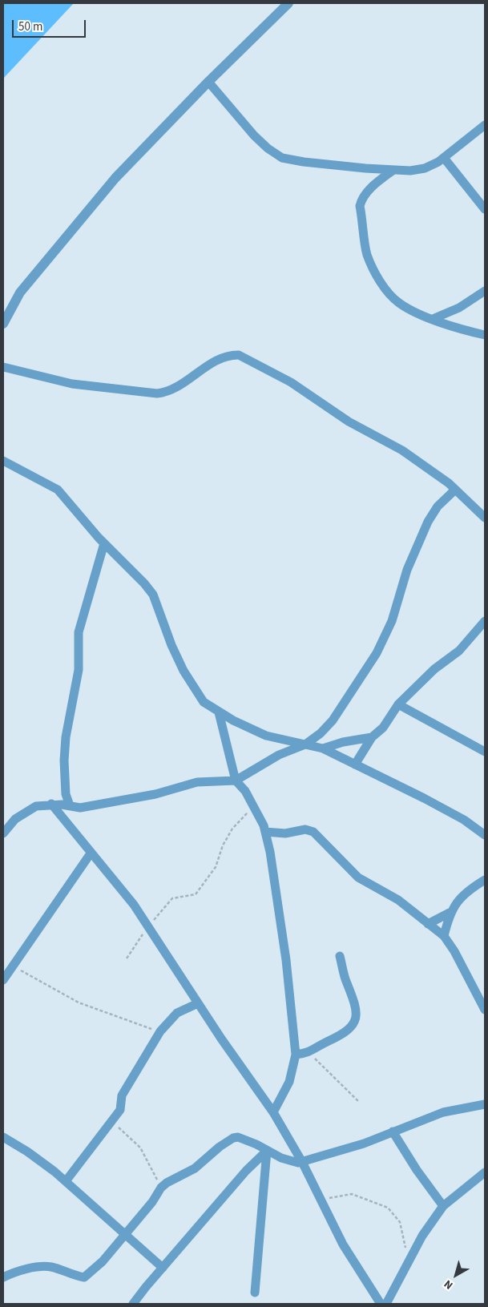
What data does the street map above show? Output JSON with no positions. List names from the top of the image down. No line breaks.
{"scale_bar":"50 m","north":"bottom left"}
